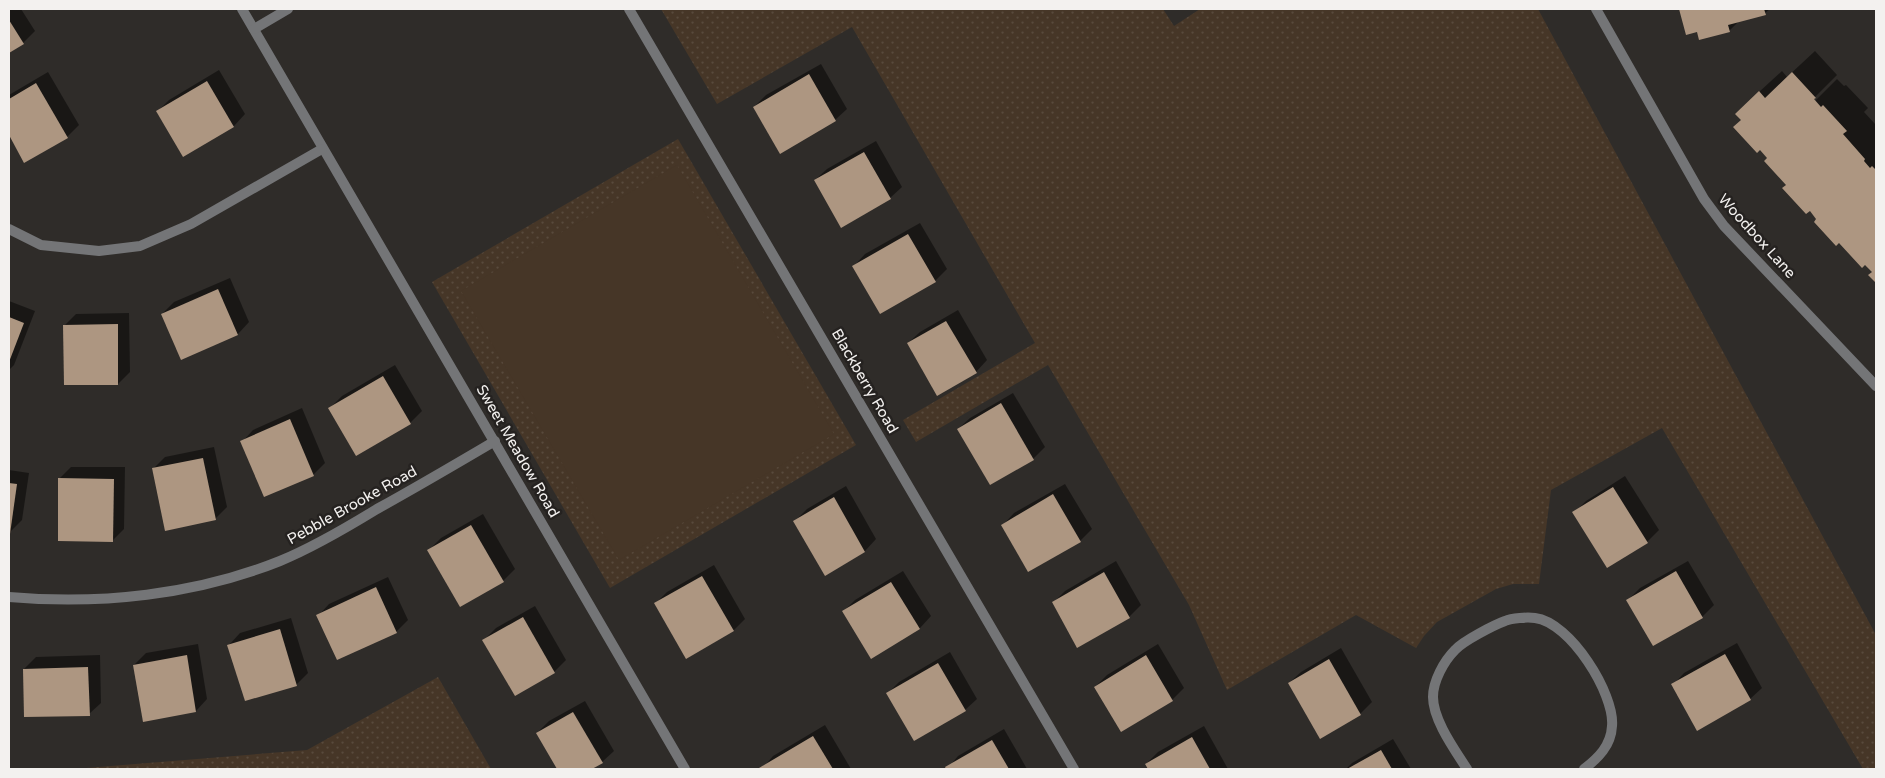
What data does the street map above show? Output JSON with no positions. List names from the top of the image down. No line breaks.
{"streets":{"street":["Woodbox Lane","Blackberry Road","Sweet Meadow Road","Pebble Brooke Road"]},"crossings":[["Sweet Meadow Road","Pebble Brooke Road"]]}
